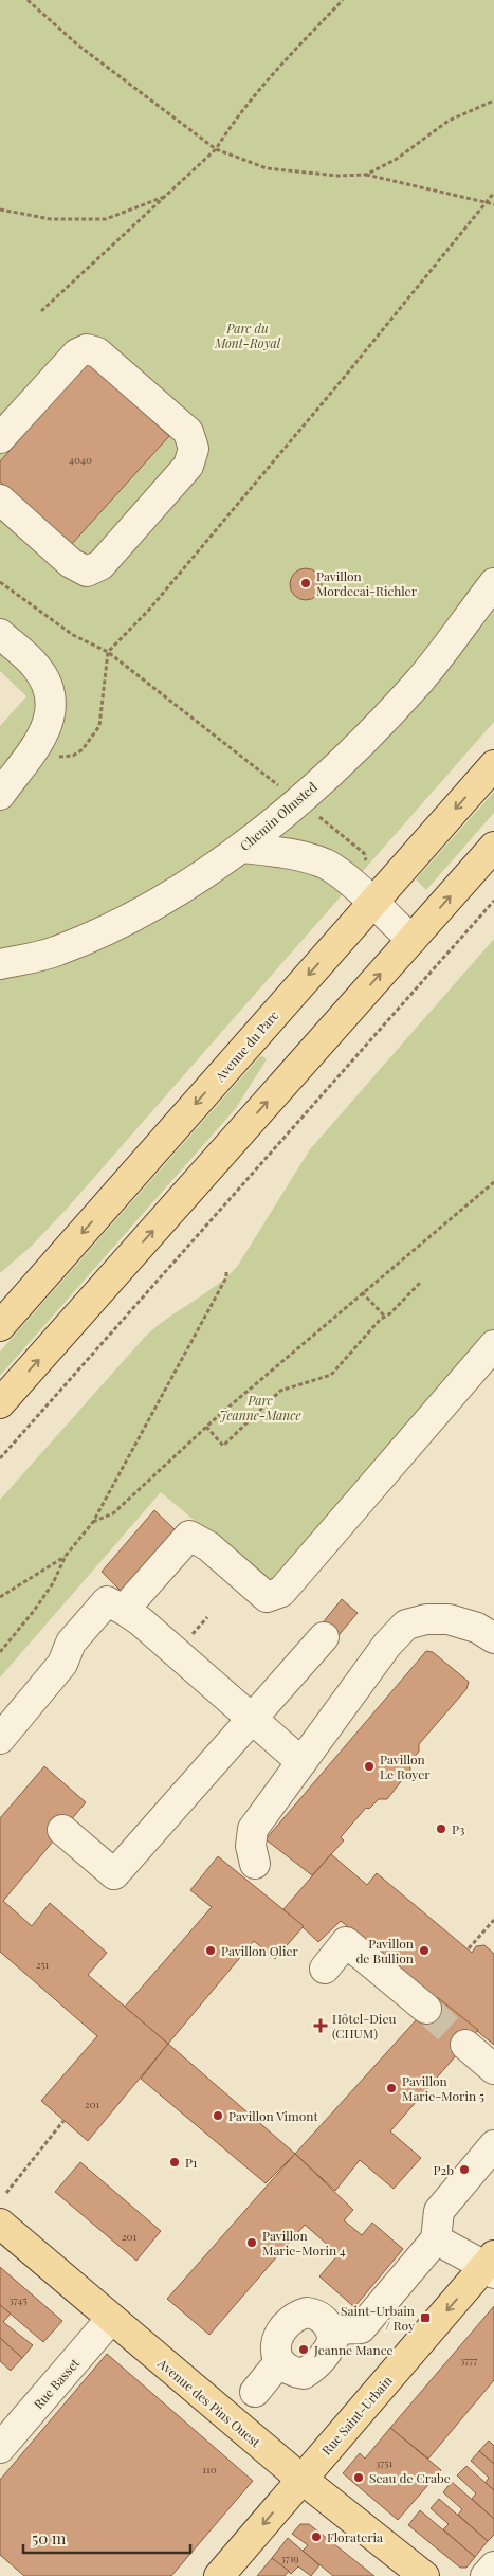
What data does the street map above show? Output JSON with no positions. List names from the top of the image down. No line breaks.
{"streets":{"main road":["Avenue du Parc","Avenue des Pins Ouest","Rue Saint-Urbain"],"street":["Chemin Olmsted","Rue Basset"]},"crossings":[["Rue Basset","Avenue des Pins Ouest"],["Avenue des Pins Ouest","Rue Saint-Urbain"]],"one_way":["Rue Saint-Urbain"],"parks":["Parc du Mont-Royal","Parc Jeanne-Mance"],"places":{"other":["Pavillon Mordecai-Richler","Pavillon Le Royer","P3","Pavillon Olier","Pavillon de Bullion","Pavillon Marie-Morin 5","Pavillon Vimont","P1","P2b","Pavillon Marie-Morin 4","Jeanne Mance","Seau de Crabe","Florateria"],"health":["Hôtel-Dieu (CHUM)"],"transit":["Saint-Urbain / Roy"]},"house_numbers":["4040","251","201","201","3745","3777","3751","110","3719"],"scale_bar":"50 m"}
